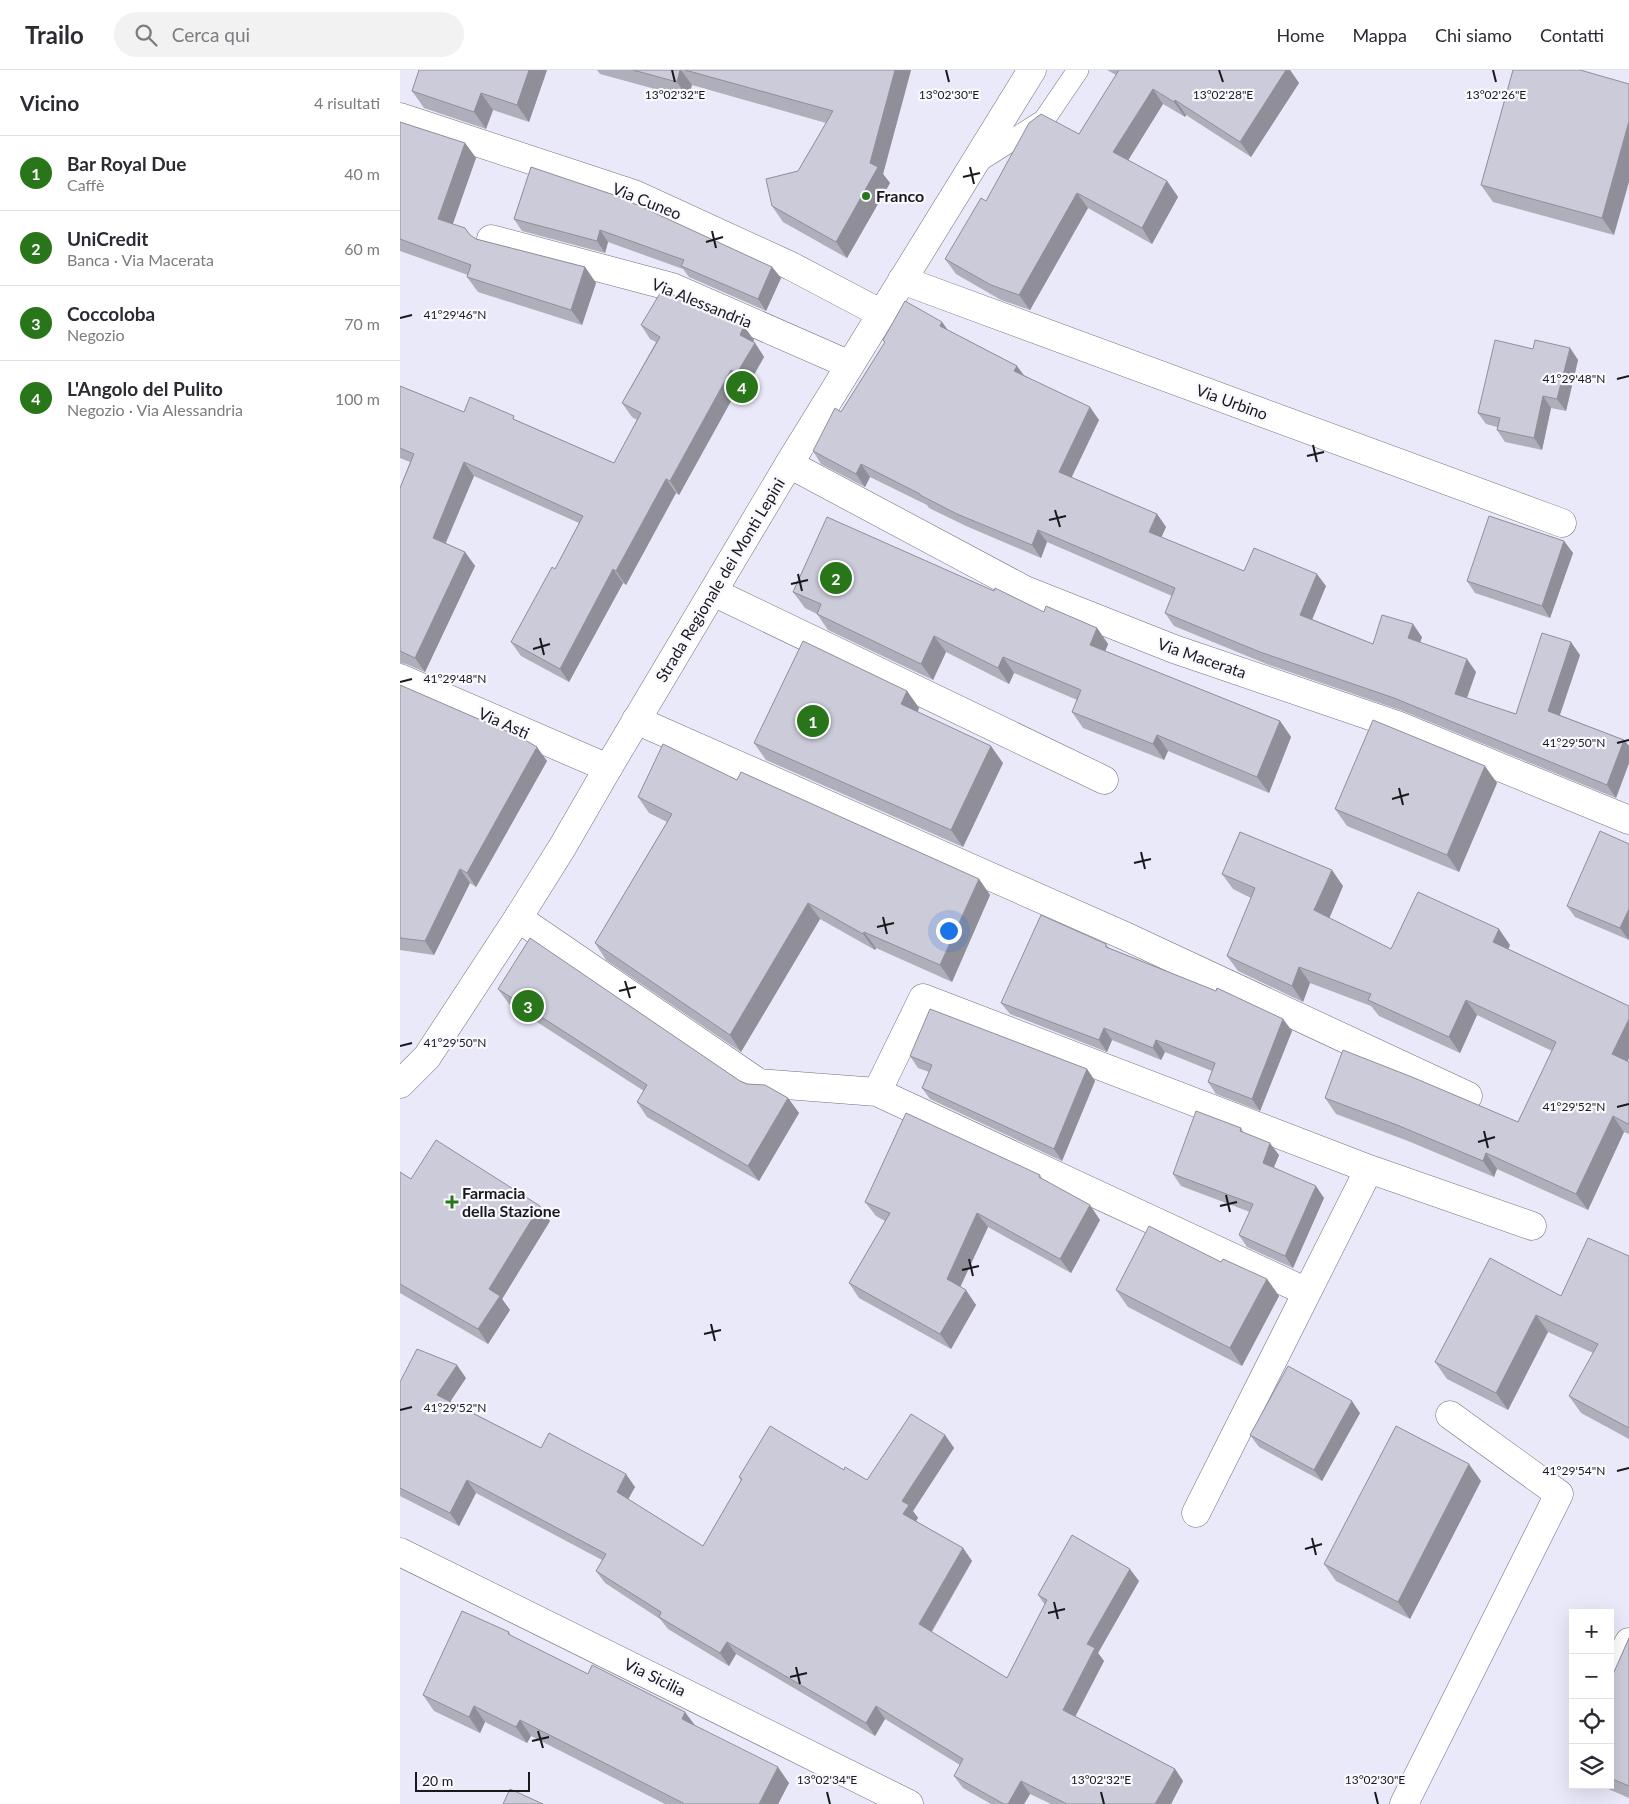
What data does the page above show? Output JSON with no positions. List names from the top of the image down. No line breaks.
{"streets":{"street":["Via Cuneo","Via Alessandria","Via Urbino","Strada Regionale dei Monti Lepini","Via Macerata","Via Asti","Via Sicilia"]},"crossings":[["Via Cuneo","Strada Regionale dei Monti Lepini"],["Via Alessandria","Strada Regionale dei Monti Lepini"],["Via Urbino","Strada Regionale dei Monti Lepini"],["Strada Regionale dei Monti Lepini","Via Macerata"],["Strada Regionale dei Monti Lepini","Via Asti"]],"places":{"other":["Franco"],"health":["Farmacia della Stazione"]},"scale_bar":"20 m","page":{"header":"Trailo","search":"Cerca qui","nav":["Home","Mappa","Chi siamo","Contatti"],"heading":["Vicino","4 risultati"],"list":[{"mark":"1","name":"Bar Royal Due","note":"Caffè","value":"40 m"},{"mark":"2","name":"UniCredit","note":"Banca · Via Macerata","value":"60 m"},{"mark":"3","name":"Coccoloba","note":"Negozio","value":"70 m"},{"mark":"4","name":"L'Angolo del Pulito","note":"Negozio · Via Alessandria","value":"100 m"}],"pins":["4","2","1","3"],"map_buttons":["+","−"],"scale":"20 m"},"coordinates":["13°02'32\"E","13°02'30\"E","13°02'28\"E","13°02'26\"E","41°29'46\"N","41°29'48\"N","41°29'50\"N","41°29'52\"N","41°29'54\"N","13°02'34\"E"]}
